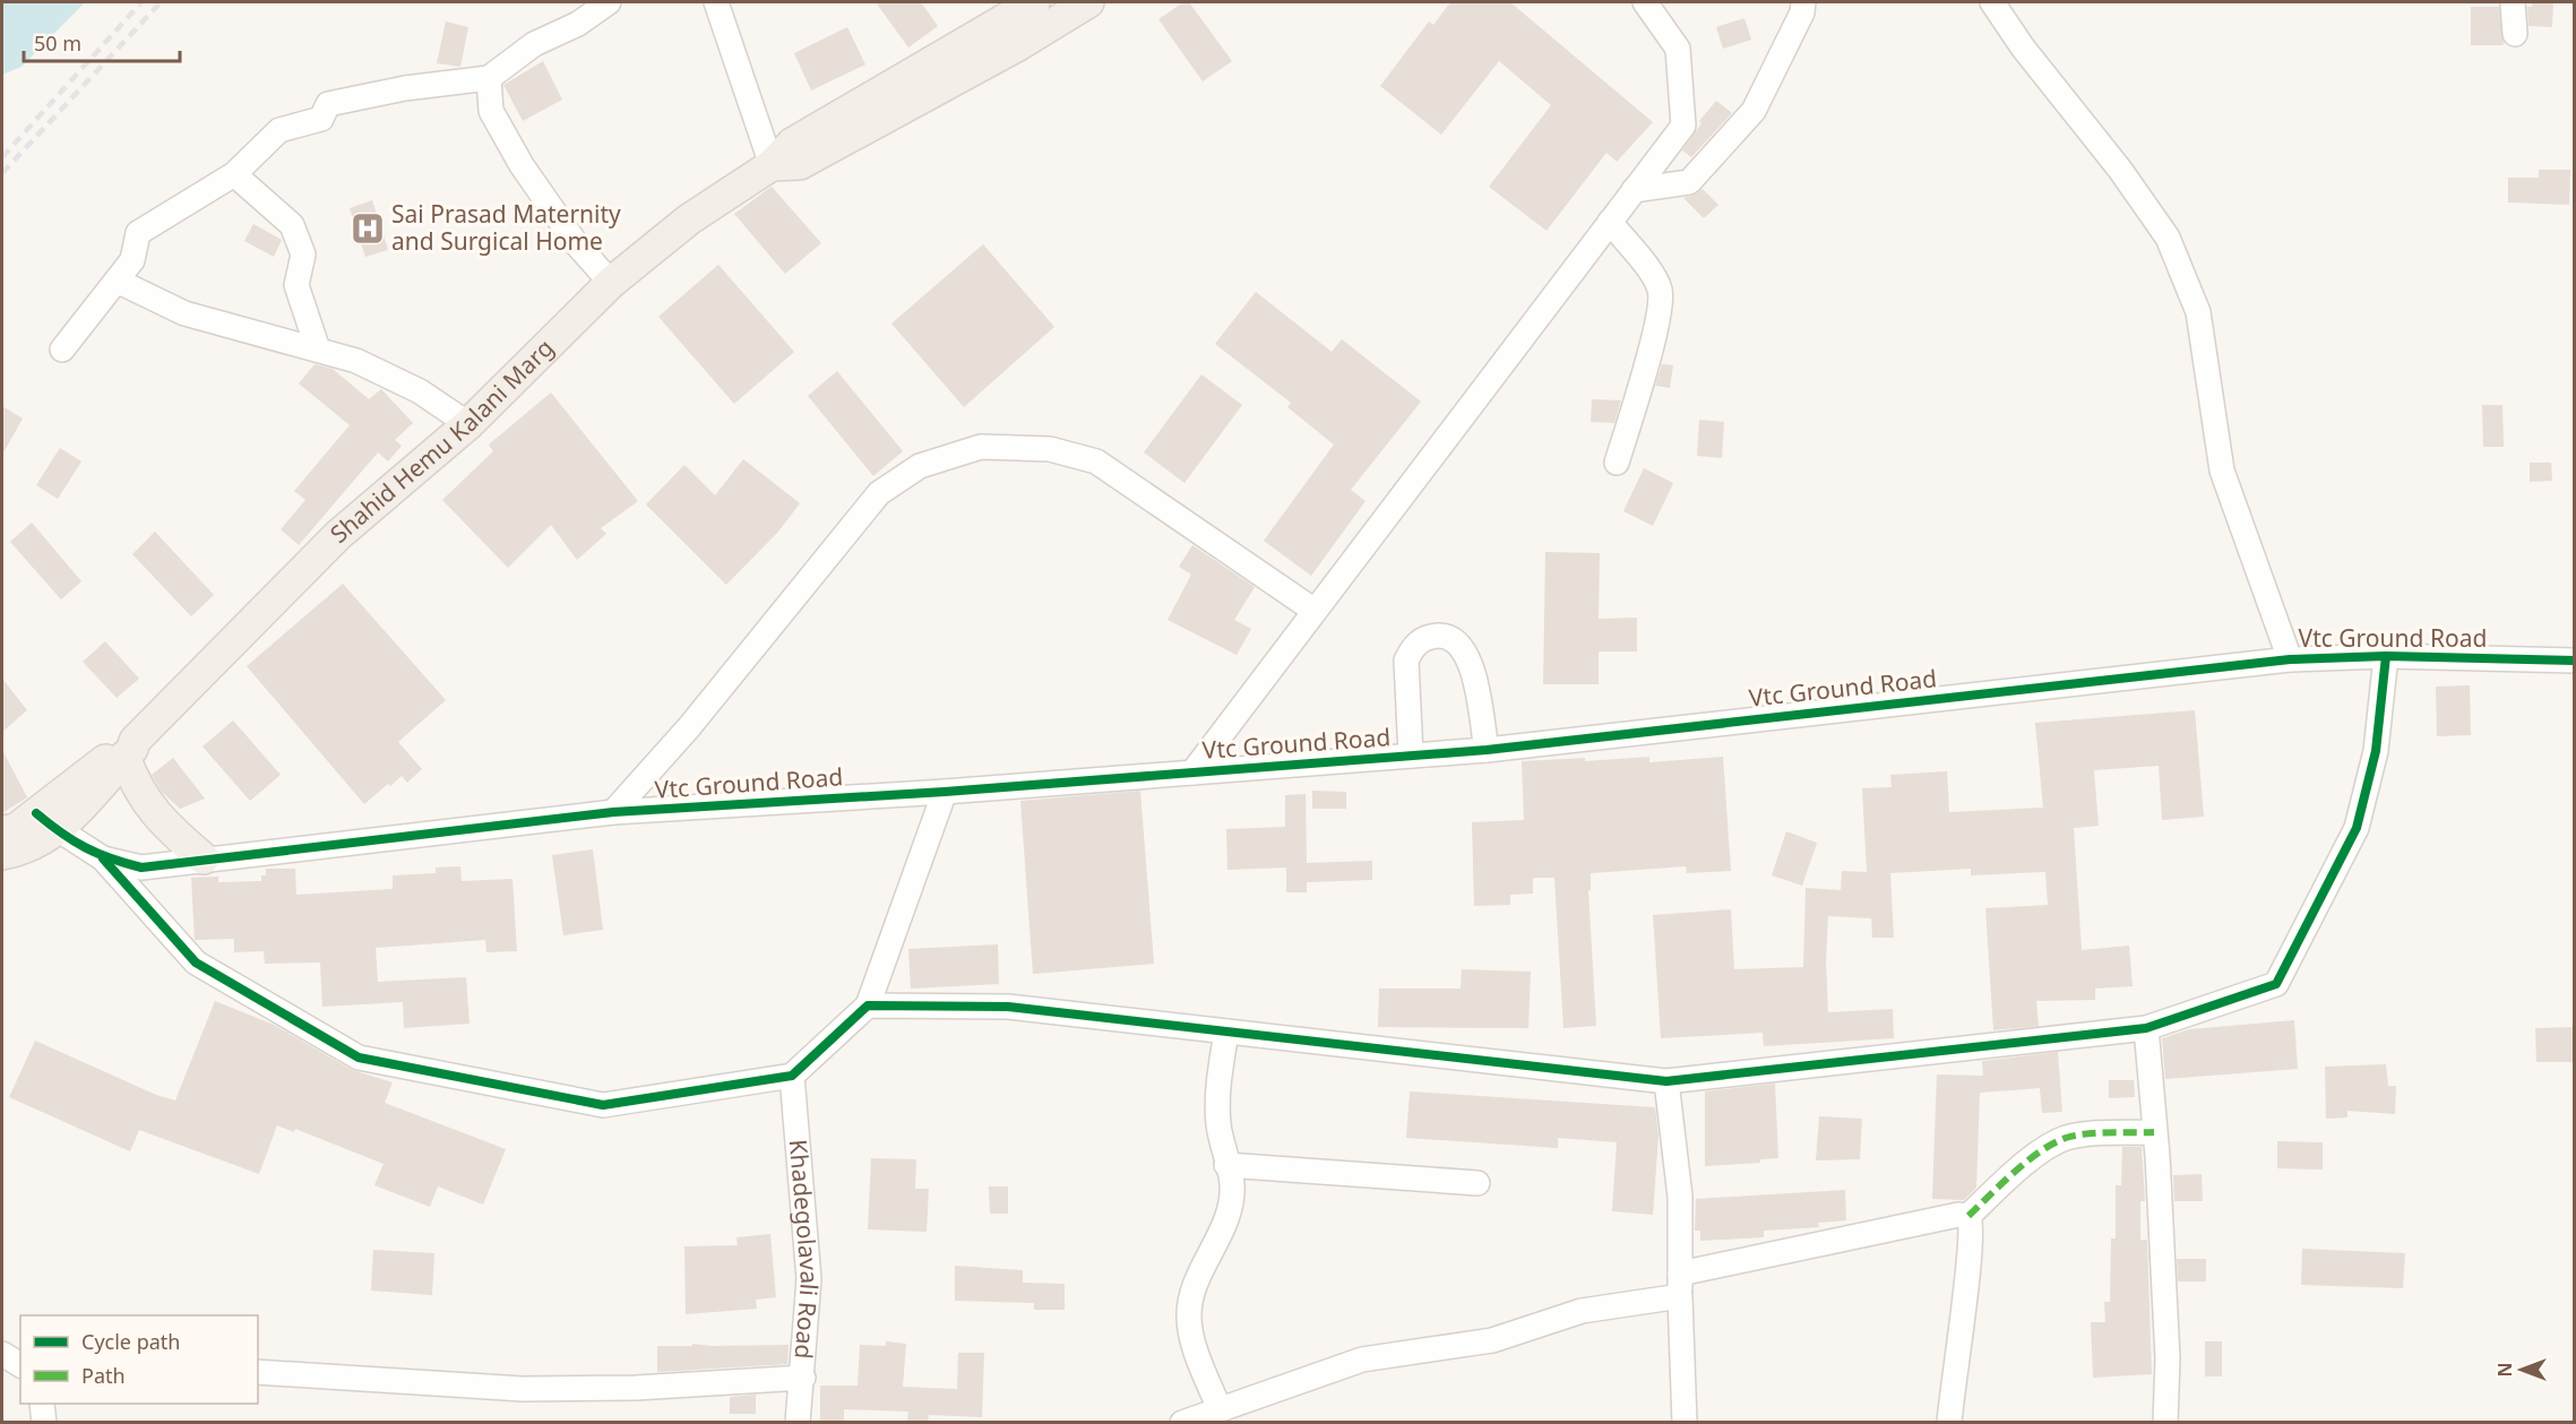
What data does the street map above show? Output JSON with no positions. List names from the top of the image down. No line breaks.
{"streets":{"main road":["Shahid Hemu Kalani Marg"],"street":["Vtc Ground Road","Khadegolavali Road"]},"crossings":[["Shahid Hemu Kalani Marg","Vtc Ground Road"]],"places":{"hospital":["Sai Prasad Maternity and Surgical Home"]},"legend":["Cycle path","Path"],"scale_bar":"50 m","north":"left"}
